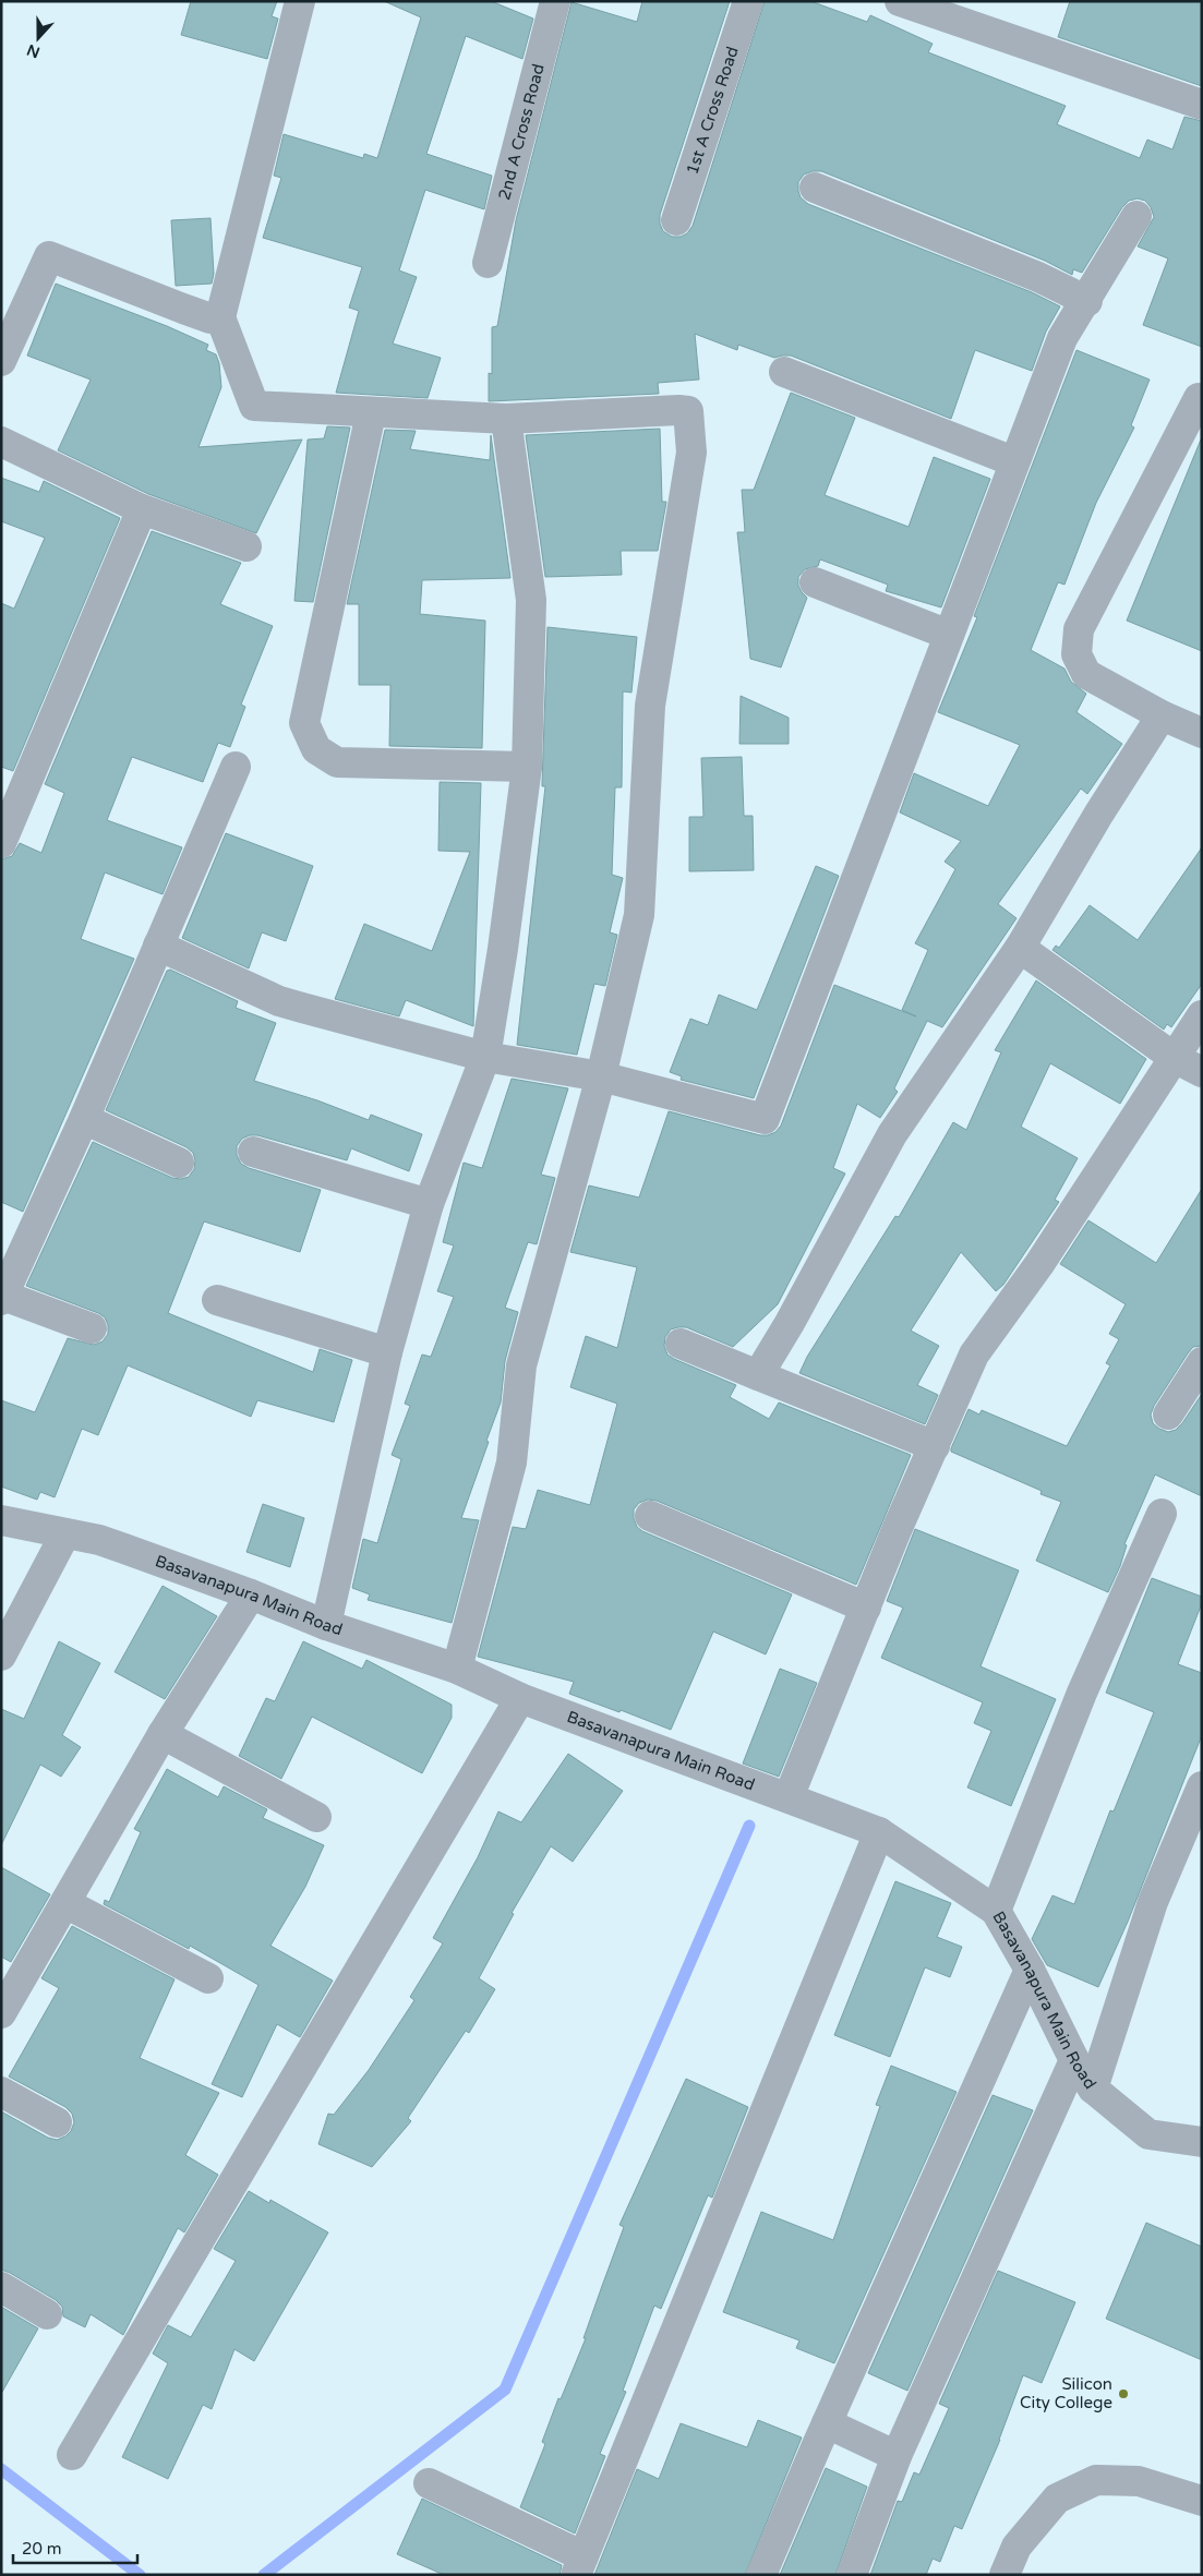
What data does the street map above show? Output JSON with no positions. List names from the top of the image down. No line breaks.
{"streets":{"street":["1st A Cross Road","2nd A Cross Road","Basavanapura Main Road"]},"places":["Silicon City College"],"scale_bar":"20 m","north":"bottom"}
